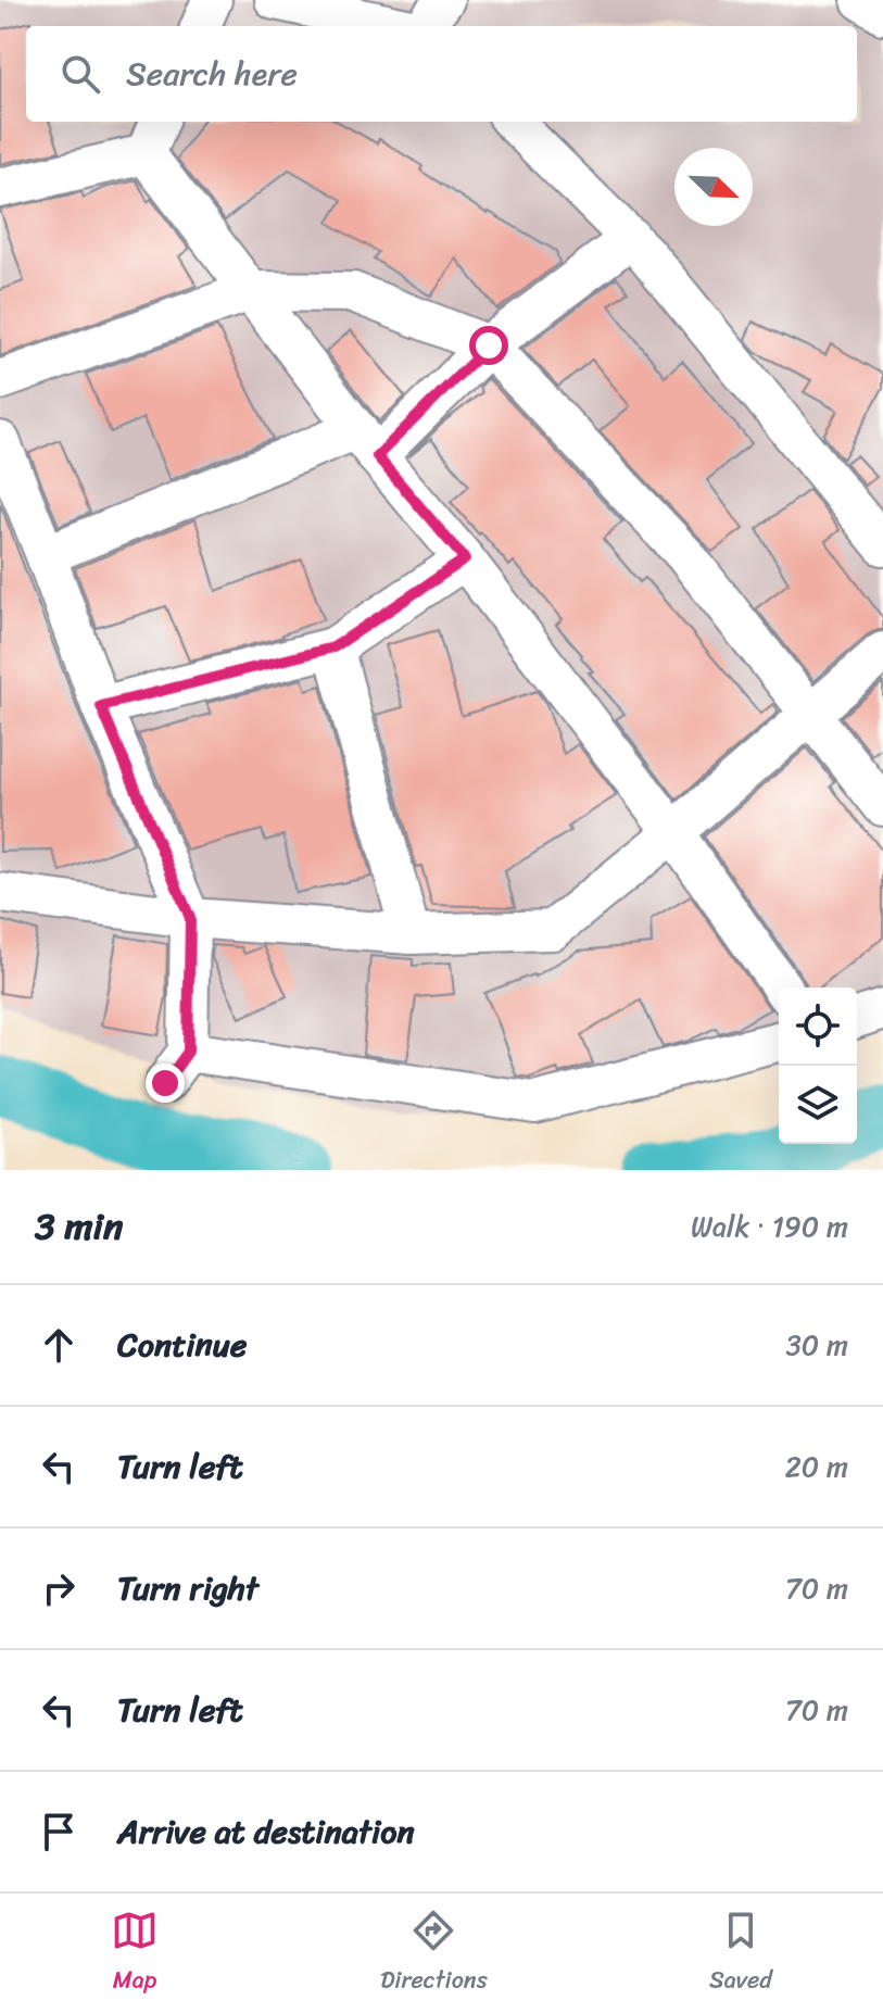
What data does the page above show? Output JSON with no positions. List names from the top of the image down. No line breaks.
{"north":"bottom right","page":{"search":"Search here","heading":["3 min","Walk · 190 m"],"list":[["Continue","30 m"],["Turn left","20 m"],["Turn right","70 m"],["Turn left","70 m"],"Arrive at destination"],"nav":["Map","Directions","Saved"]}}
